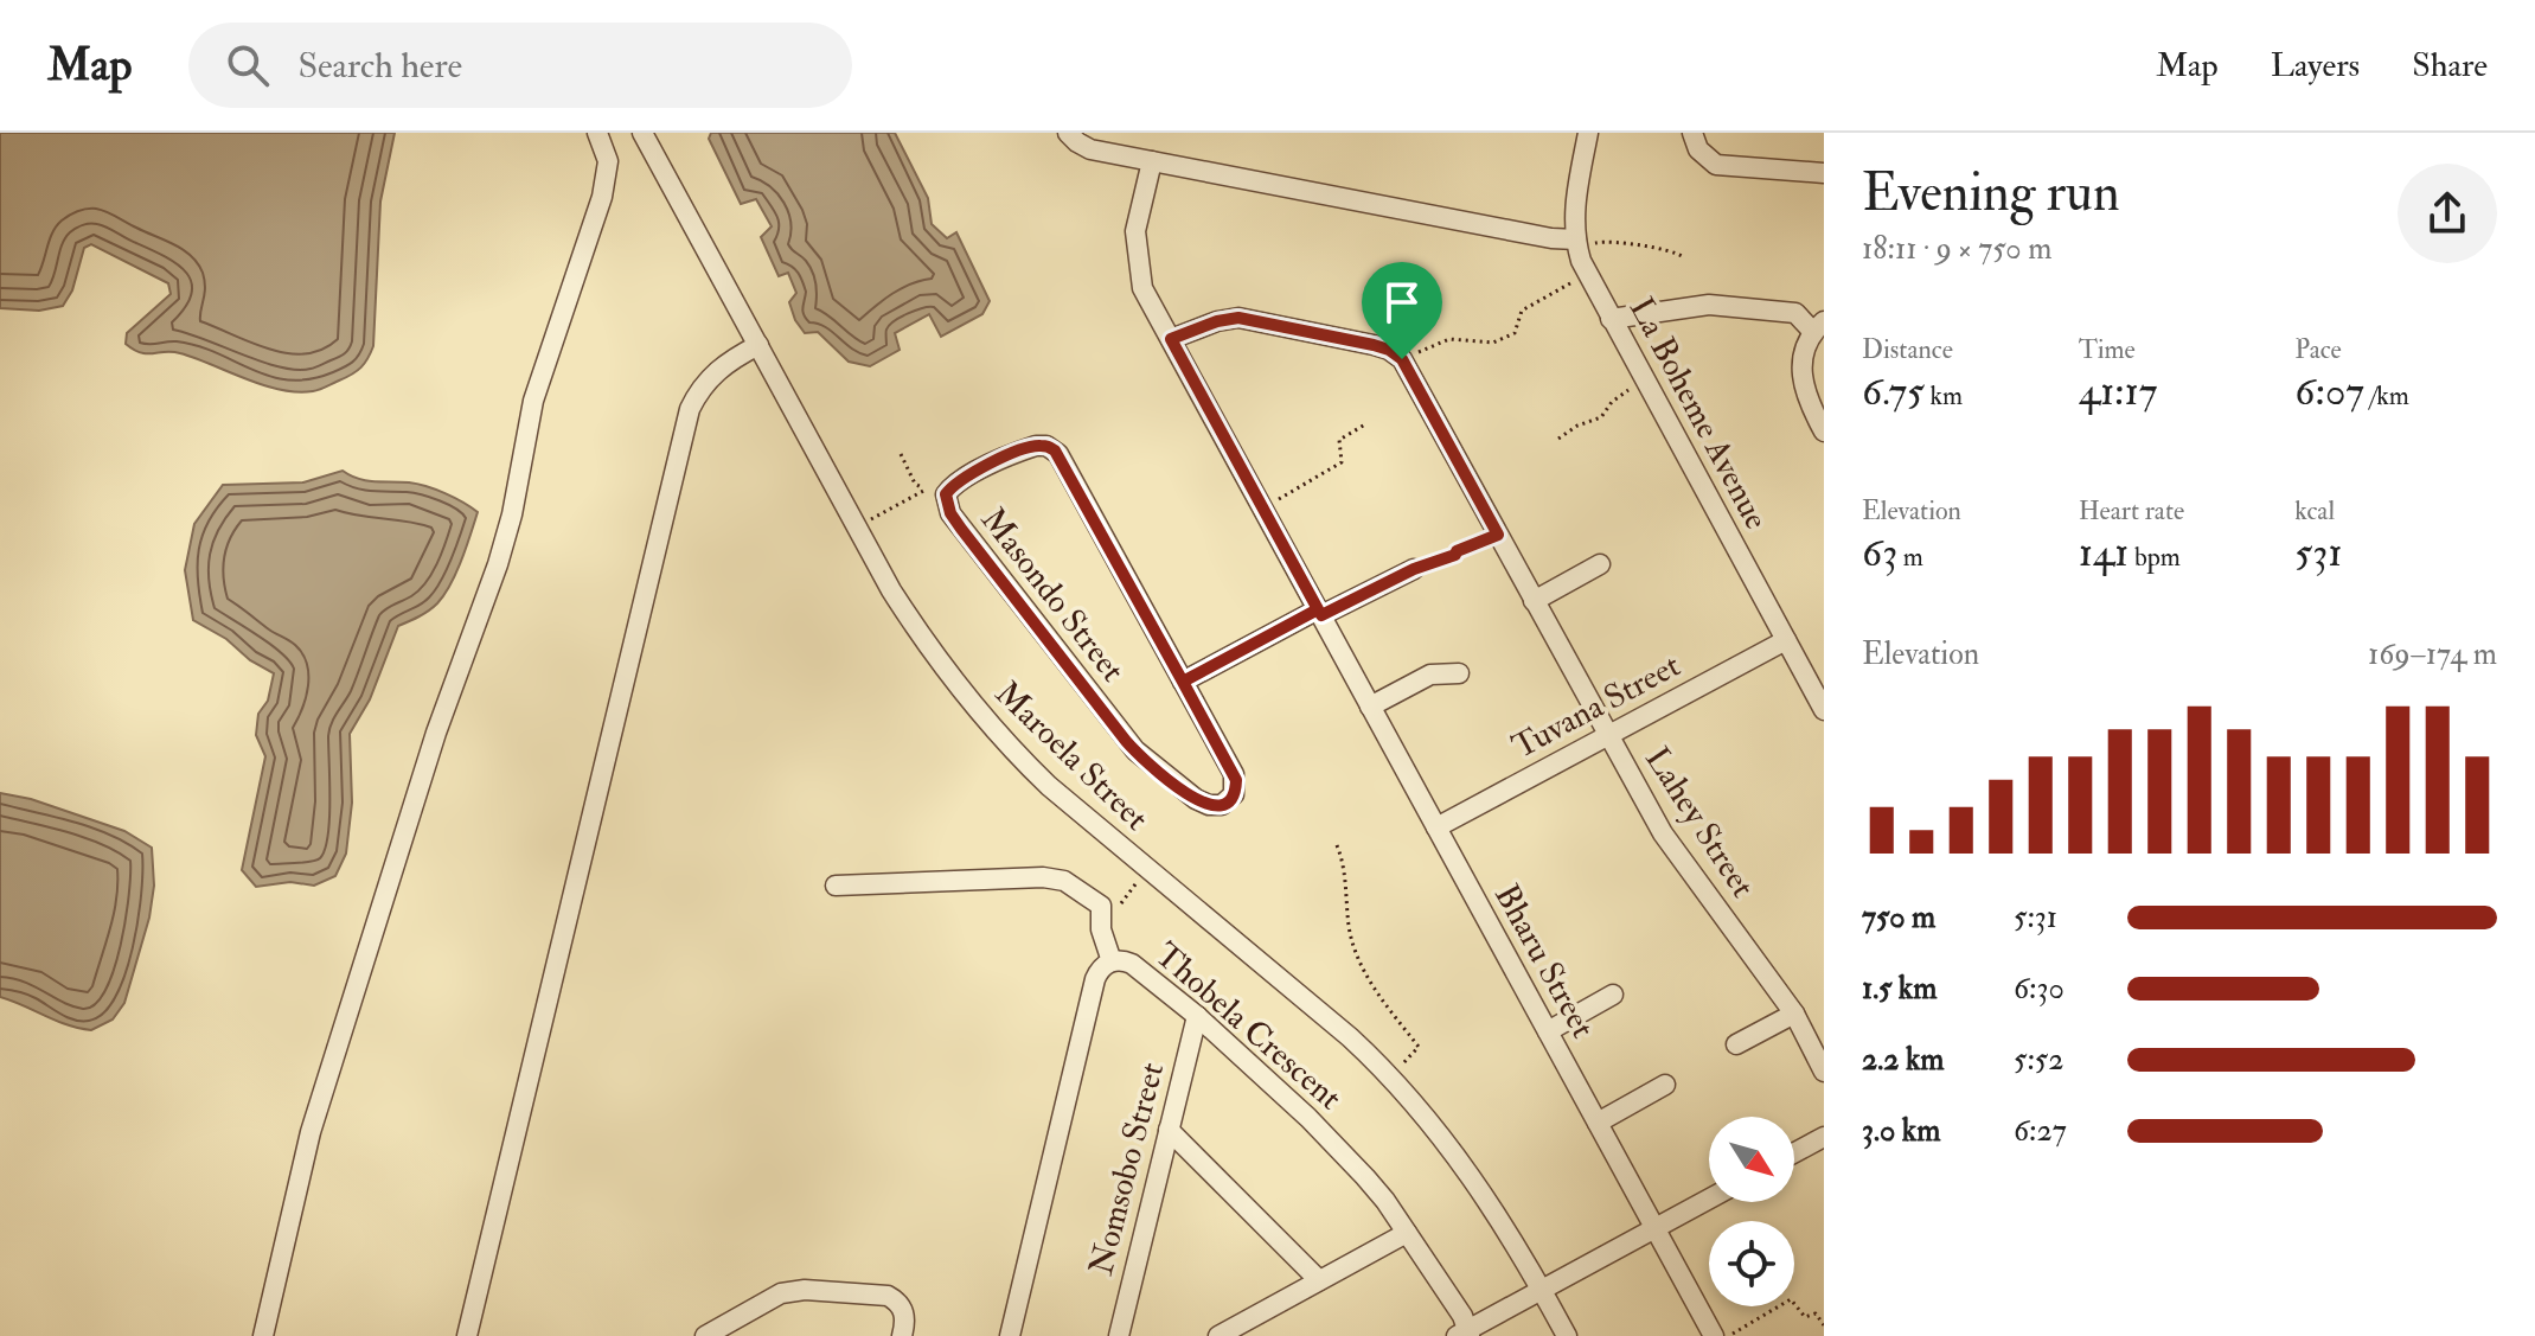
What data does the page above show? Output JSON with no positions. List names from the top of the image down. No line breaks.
{"streets":{"street":["La Boheme Avenue","Masondo Street","Tuvana Street","Maroela Street","Lahey Street","Bharu Street","Thobela Crescent","Nomsobo Street"]},"crossings":[["La Boheme Avenue","Tuvana Street"],["Tuvana Street","Lahey Street"],["Tuvana Street","Bharu Street"],["Thobela Crescent","Nomsobo Street"]],"north":"bottom right","page":{"header":"Map","search":"Search here","nav":["Map","Layers","Share"],"heading":["Evening run","18:11 · 9 × 750 m"],"stats":[["Distance","6.75 km"],["Time","41:17"],["Pace","6:07 /km"],["Elevation","63 m"],["Heart rate","141 bpm"],["kcal","531"]],"chart":["Elevation","169–174 m"],"list":[{"name":"750 m","note":"5:31"},{"name":"1.5 km","note":"6:30"},{"name":"2.2 km","note":"5:52"},{"name":"3.0 km","note":"6:27"}]}}
